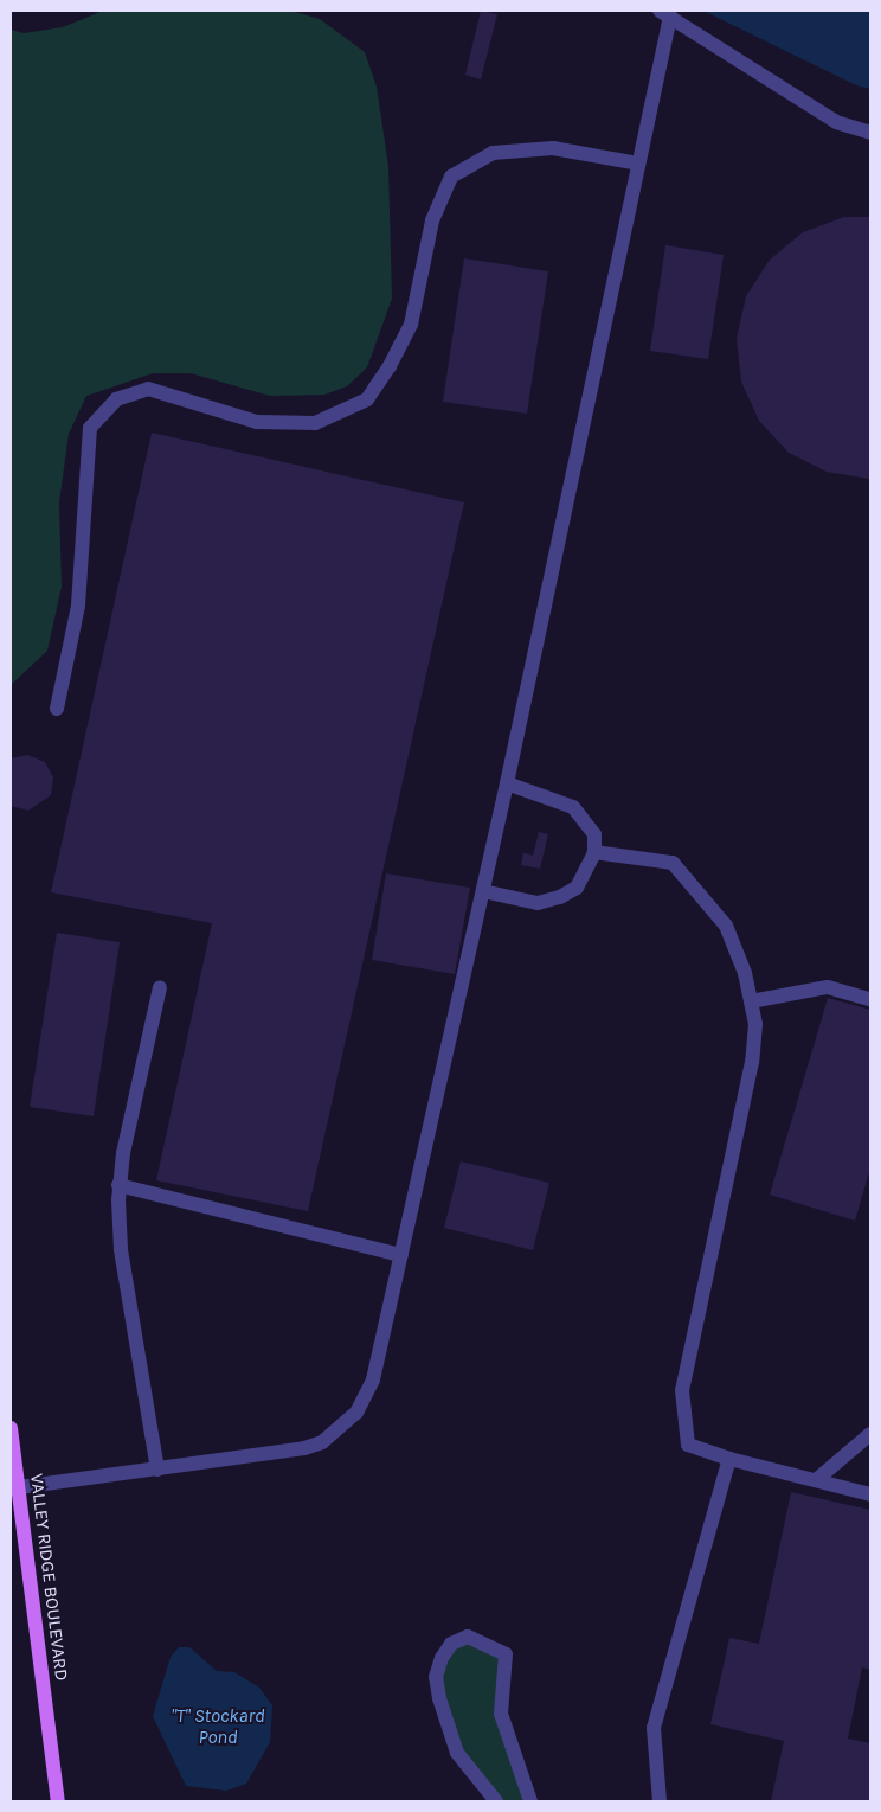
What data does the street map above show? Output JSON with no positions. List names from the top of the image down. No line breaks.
{"streets":{"main road":["VALLEY RIDGE BOULEVARD"]},"water":["\"T\" Stockard Pond"]}
